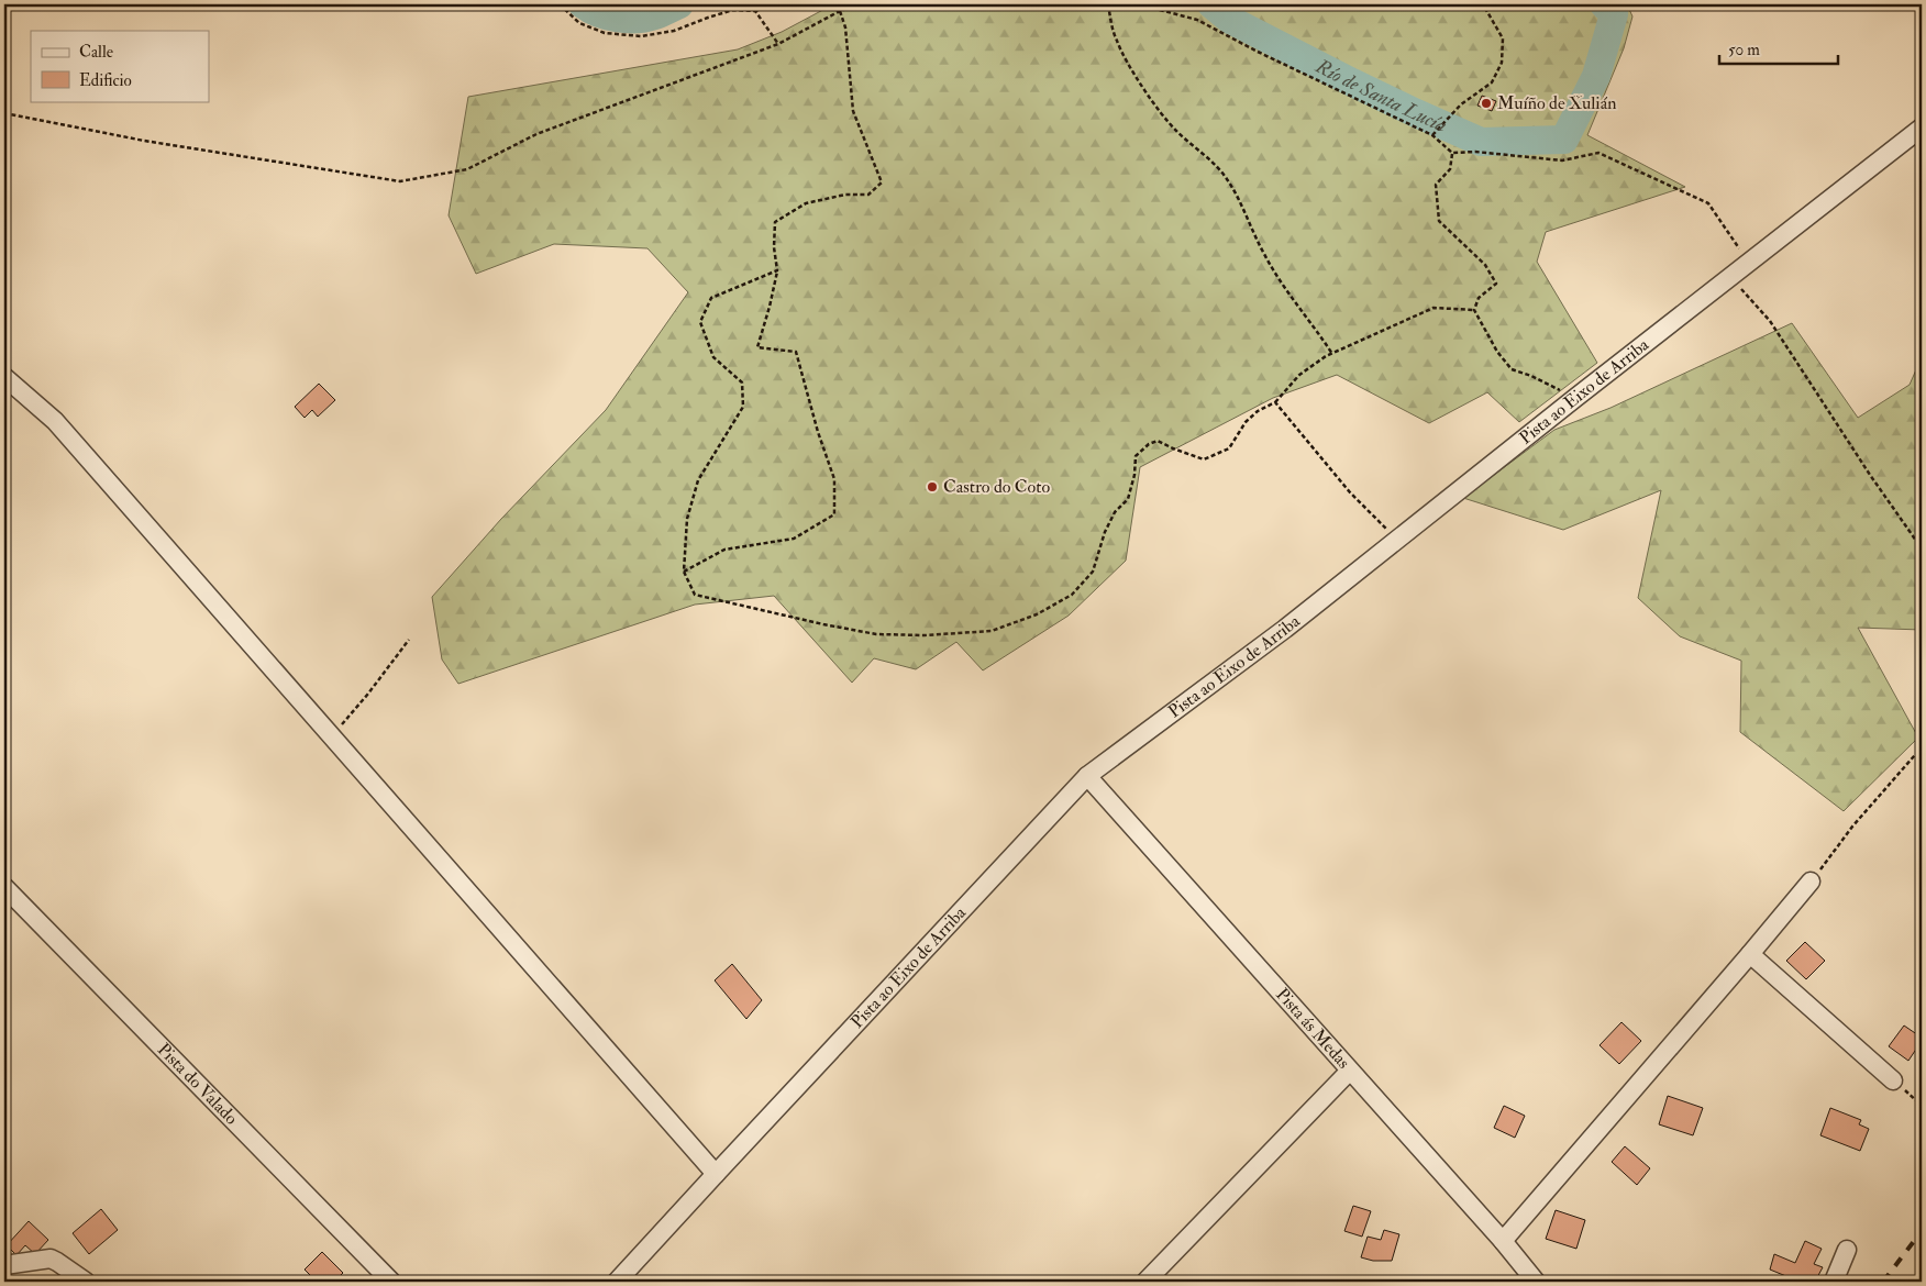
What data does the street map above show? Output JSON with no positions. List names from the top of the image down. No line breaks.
{"streets":{"street":["Pista ao Eixo de Arriba","Pista ás Medas","Pista do Valado"]},"crossings":[["Pista ao Eixo de Arriba","Pista ás Medas"]],"water":["Río de Santa Lucía"],"places":["Muíño de Xulián","Castro do Coto"],"legend":["Calle","Edificio"],"scale_bar":"50 m"}
